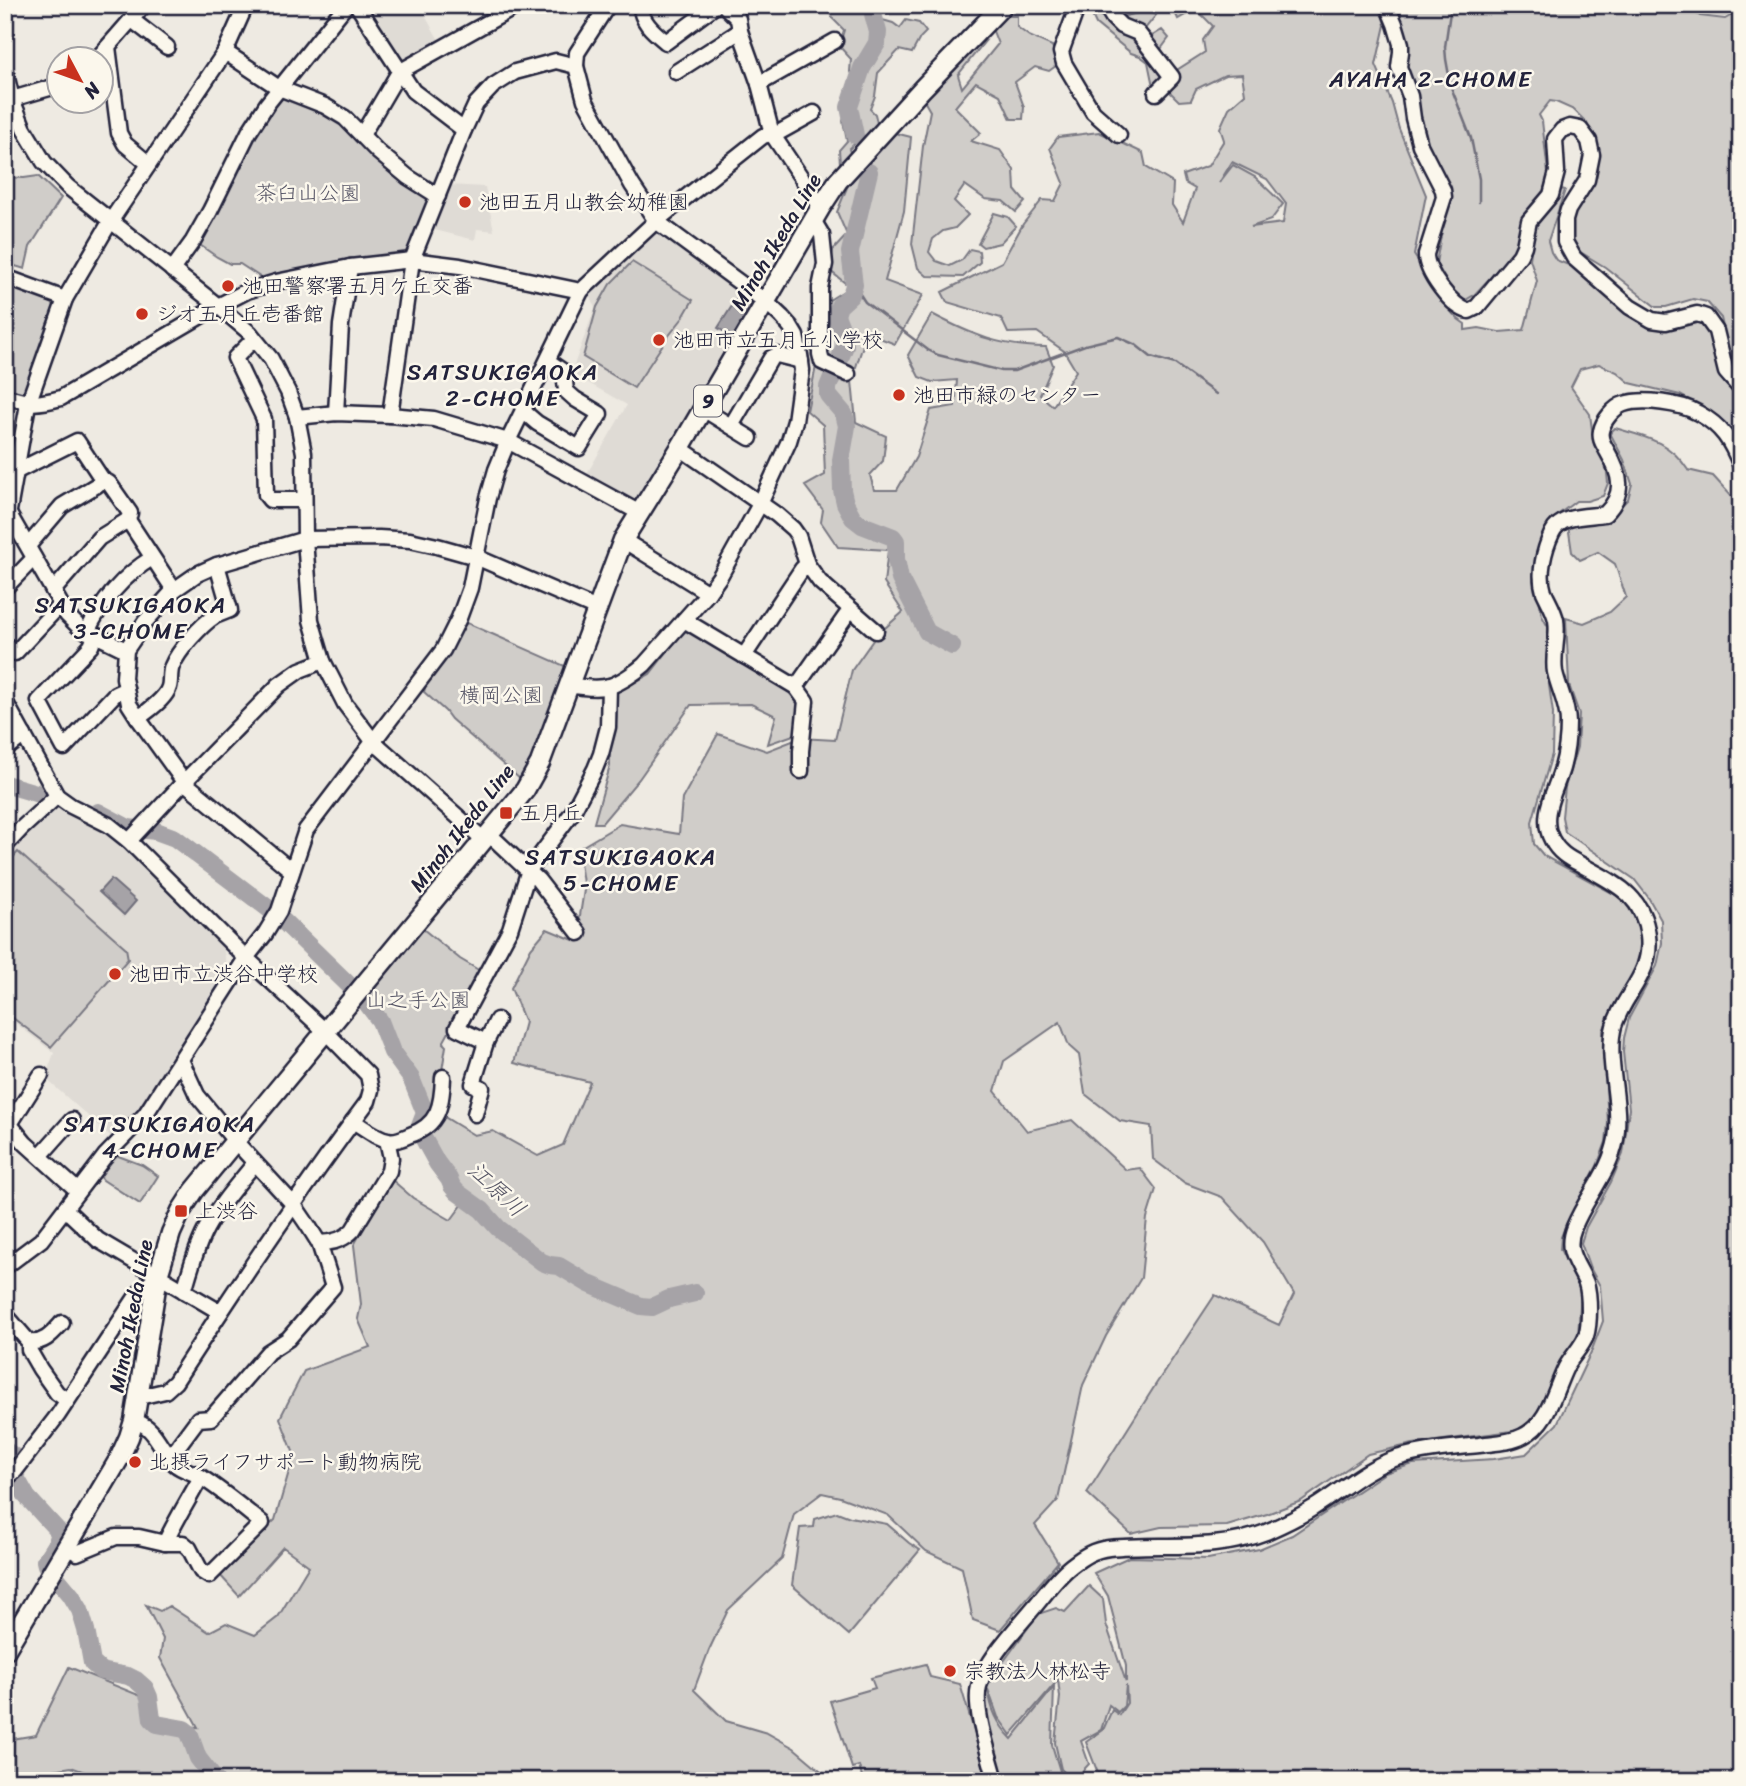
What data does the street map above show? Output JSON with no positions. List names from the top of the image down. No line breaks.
{"streets":{"main road":["Minoh Ikeda Line","9"]},"districts":["AYAHA 2-CHOME","SATSUKIGAOKA 2-CHOME","SATSUKIGAOKA 3-CHOME","SATSUKIGAOKA 5-CHOME","SATSUKIGAOKA 4-CHOME"],"water":["江原川"],"parks":["茶臼山公園","横岡公園","山之手公園"],"places":{"other":["池田五月山教会幼稚園","池田警察署五月ケ丘交番","ジオ五月丘壱番館","池田市立五月丘小学校","池田市緑のセンター","池田市立渋谷中学校","北摂ライフサポート動物病院","宗教法人林松寺"],"transit":["五月丘","上渋谷"]},"north":"bottom right"}
